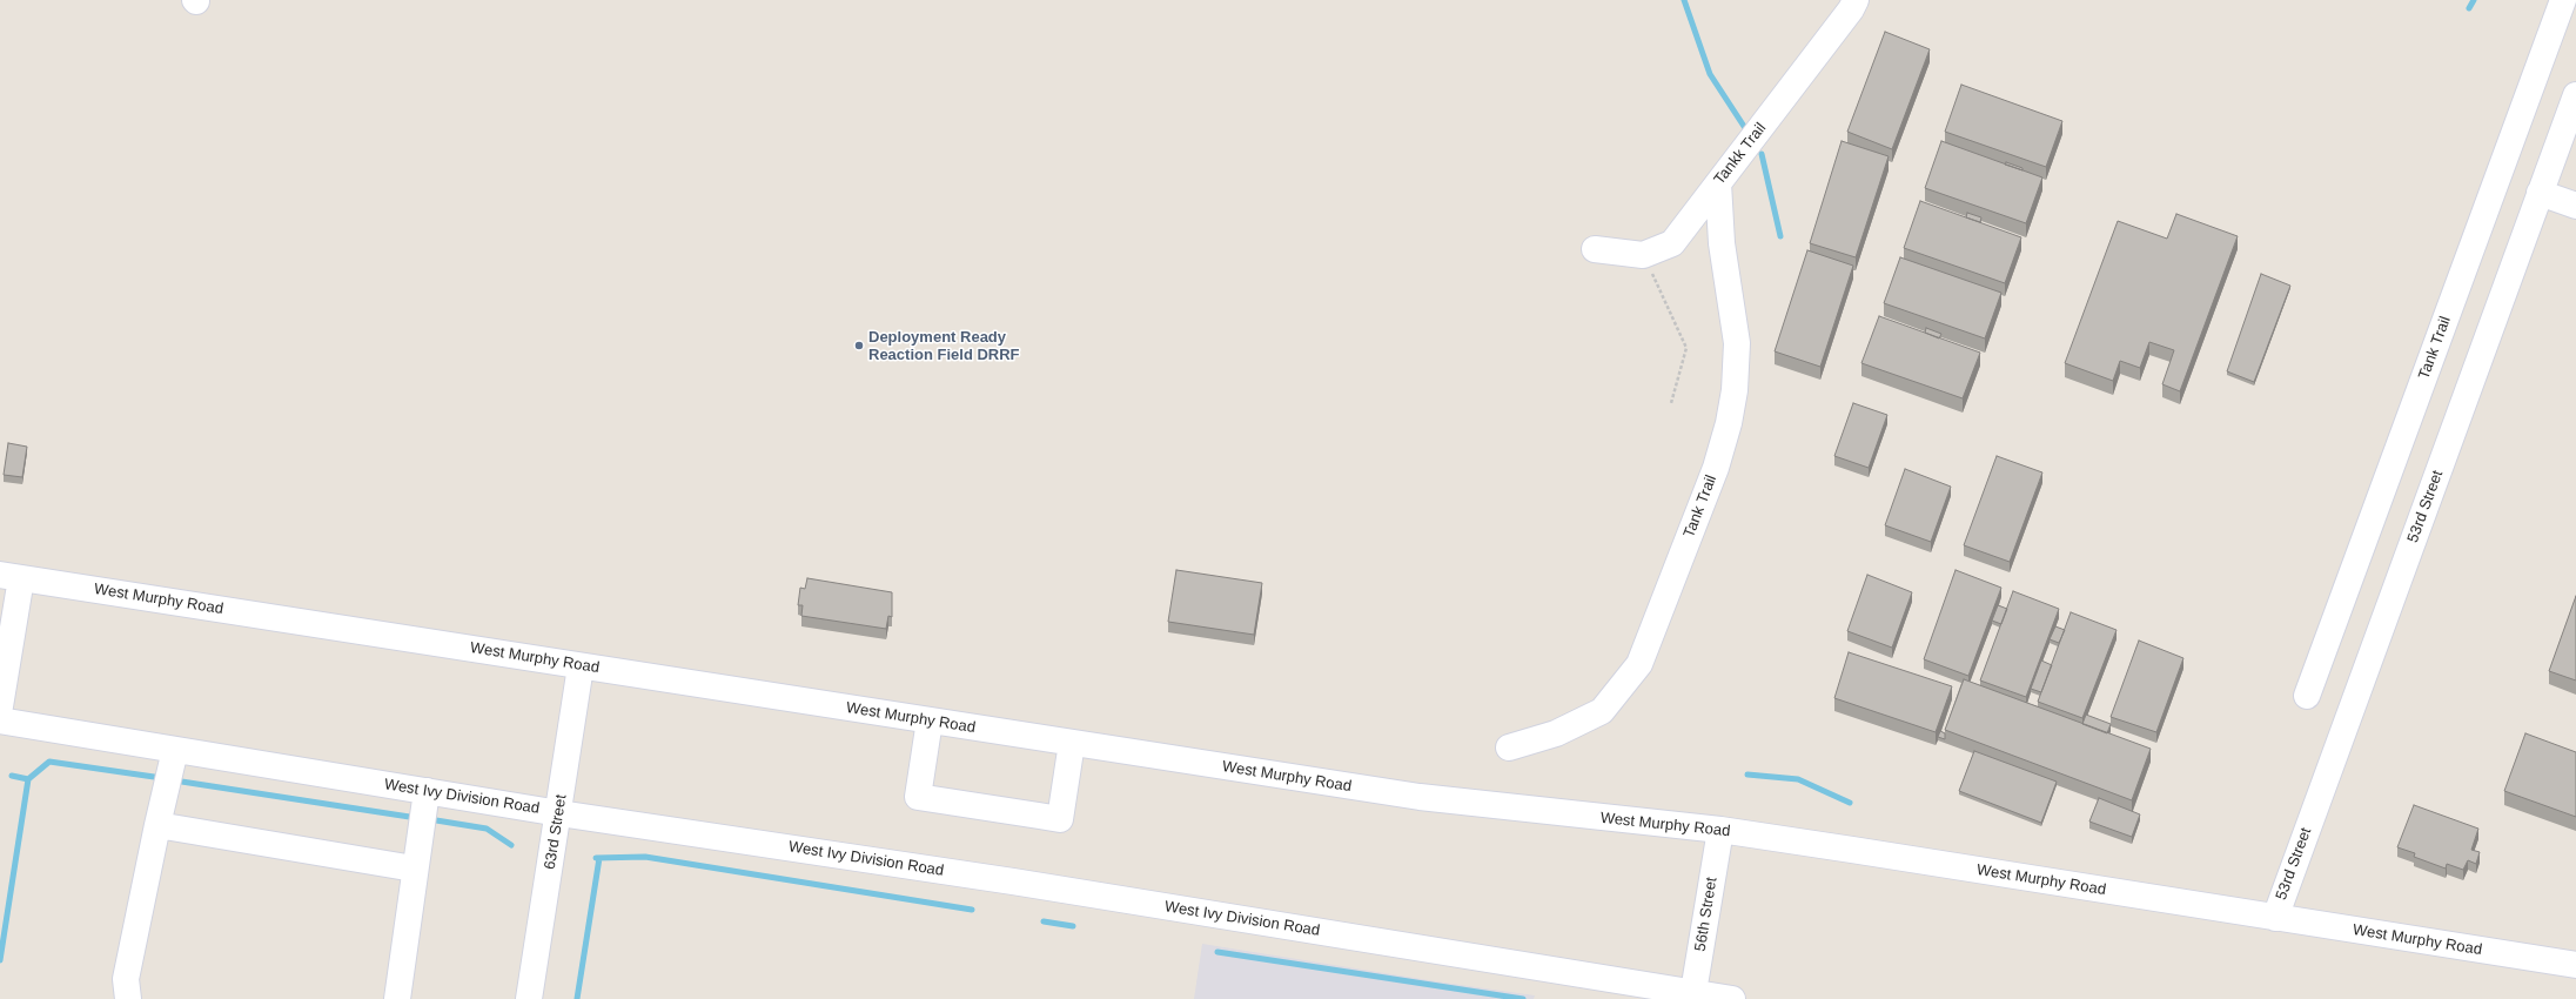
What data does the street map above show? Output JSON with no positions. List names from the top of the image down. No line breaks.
{"streets":{"street":["Tankk Trail","Tank Trail","53rd Street","West Murphy Road","West Ivy Division Road","63rd Street","56th Street"]},"crossings":[["Tankk Trail","Tank Trail"],["53rd Street","West Murphy Road"],["West Murphy Road","63rd Street"],["West Murphy Road","56th Street"],["West Ivy Division Road","63rd Street"],["West Ivy Division Road","56th Street"]],"places":["Deployment Ready Reaction Field DRRF"]}
